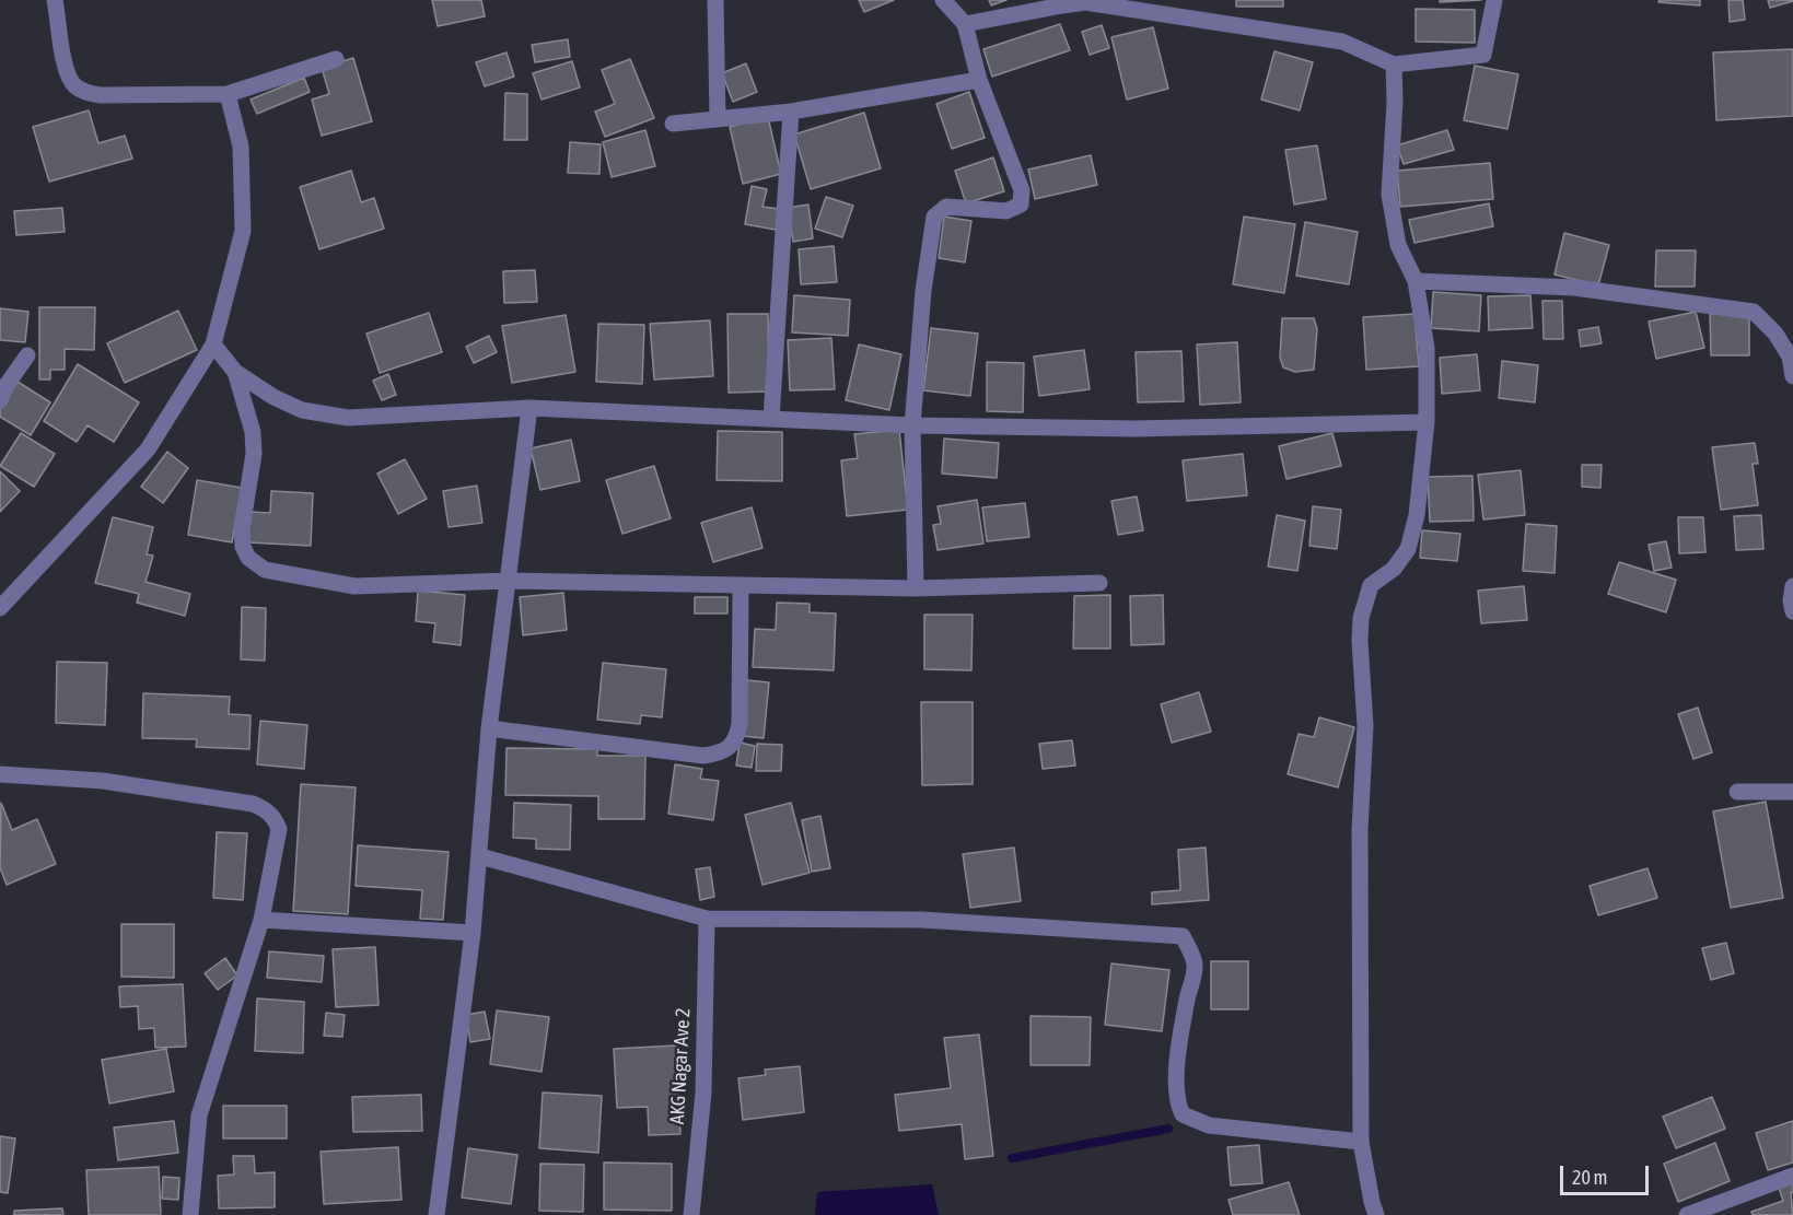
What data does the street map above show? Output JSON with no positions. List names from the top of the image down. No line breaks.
{"streets":{"street":["AKG Nagar Ave 2"]},"scale_bar":"20 m"}
